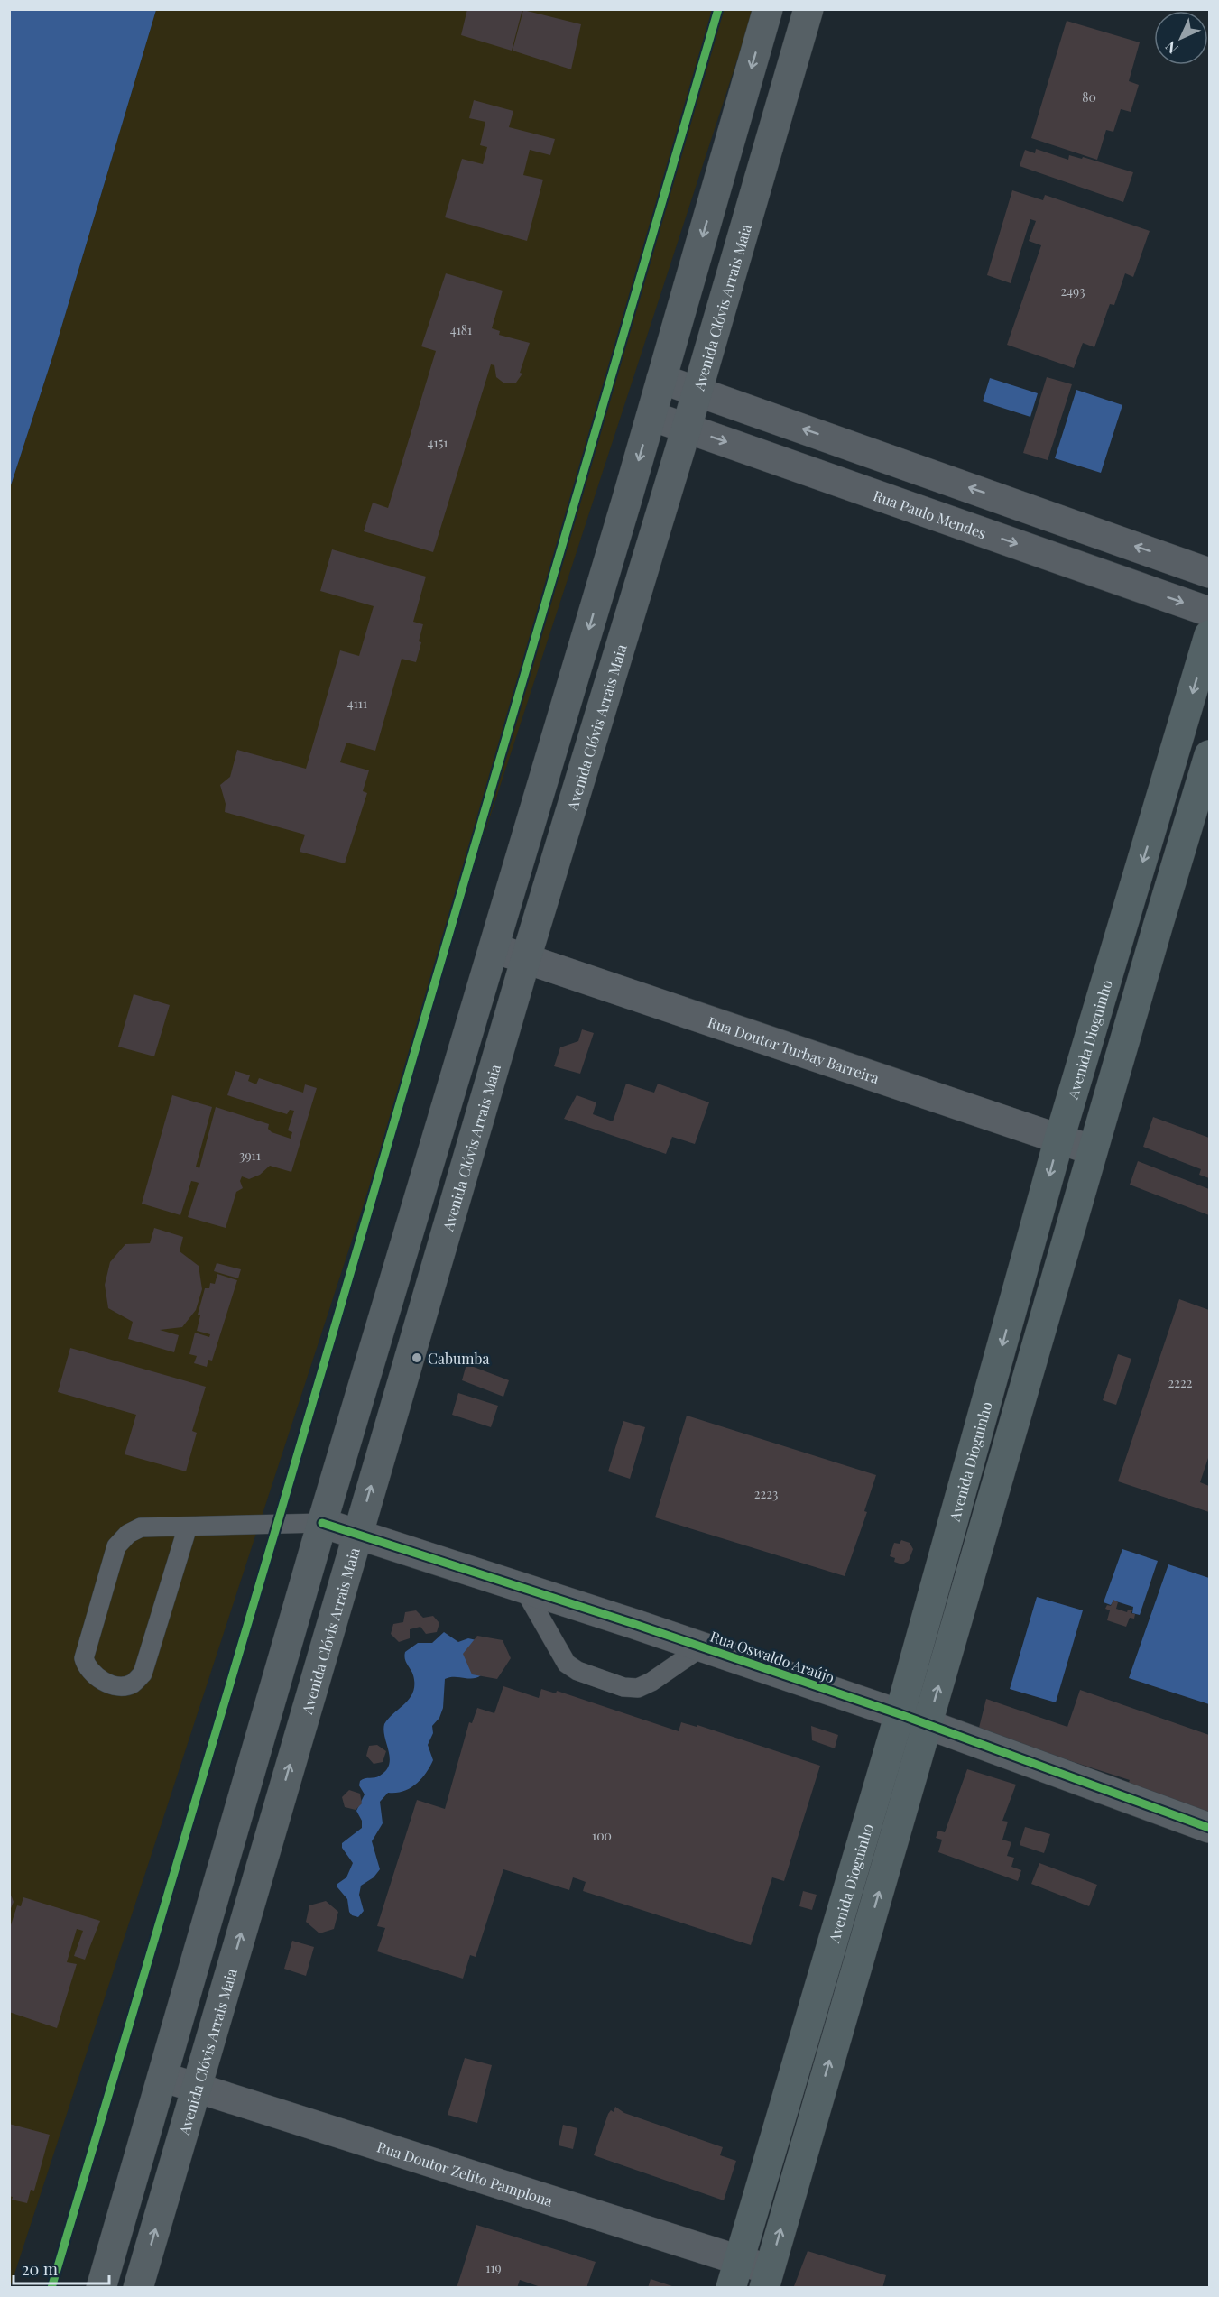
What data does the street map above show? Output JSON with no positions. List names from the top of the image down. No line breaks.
{"streets":{"main road":["Avenida Clóvis Arrais Maia","Avenida Dioguinho"],"street":["Rua Paulo Mendes","Rua Doutor Turbay Barreira","Rua Oswaldo Araújo","Rua Doutor Zelito Pamplona"]},"crossings":[["Avenida Clóvis Arrais Maia","Rua Paulo Mendes"],["Avenida Clóvis Arrais Maia","Rua Doutor Turbay Barreira"],["Avenida Clóvis Arrais Maia","Rua Oswaldo Araújo"],["Avenida Clóvis Arrais Maia","Rua Doutor Zelito Pamplona"],["Avenida Dioguinho","Rua Doutor Turbay Barreira"],["Avenida Dioguinho","Rua Oswaldo Araújo"],["Avenida Dioguinho","Rua Doutor Zelito Pamplona"]],"places":["Cabumba"],"house_numbers":["80","2493","4181","4151","4111","3911","2222","2223","100","119"],"scale_bar":"20 m","north":"bottom left"}
